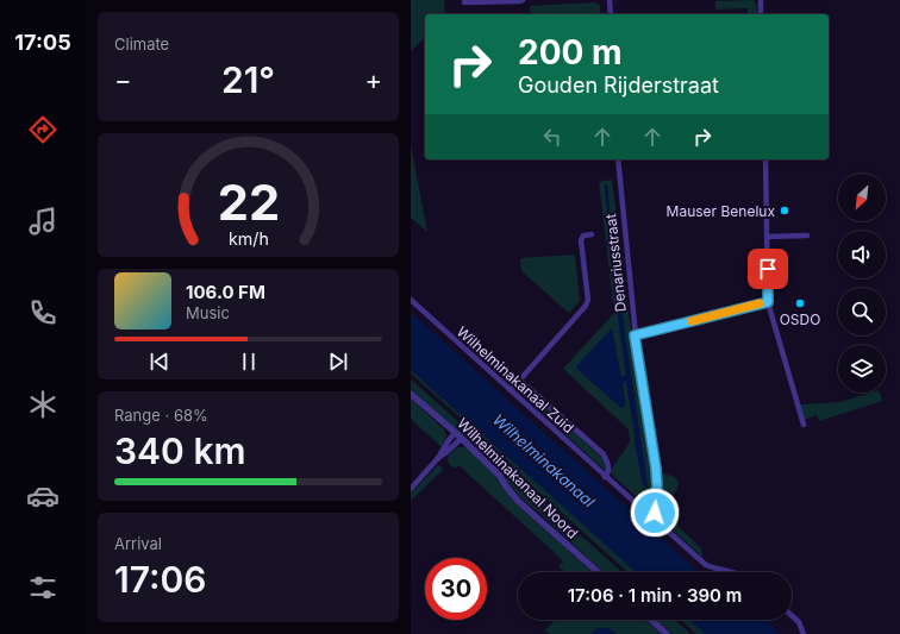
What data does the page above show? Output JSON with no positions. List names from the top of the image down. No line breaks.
{"streets":{"street":["Denariusstraat","Wilhelminakanaal Zuid","Wilhelminakanaal Noord"]},"crossings":[["Denariusstraat","Wilhelminakanaal Zuid"]],"water":["Wilhelminakanaal"],"places":["Mauser Benelux","OSDO"],"north":"bottom left","page":{"tabs":"17:05","tile":["Climate",["Range · 68%","340 km"],["Arrival","17:06"]],"turn":["200 m","Gouden Rijderstraat"],"heat":["−","21°","+"],"song":["106.0 FM","Music"],"limit":"30","trip":"17:06 · 1 min · 390 m","gauge":["22","km/h"]}}
